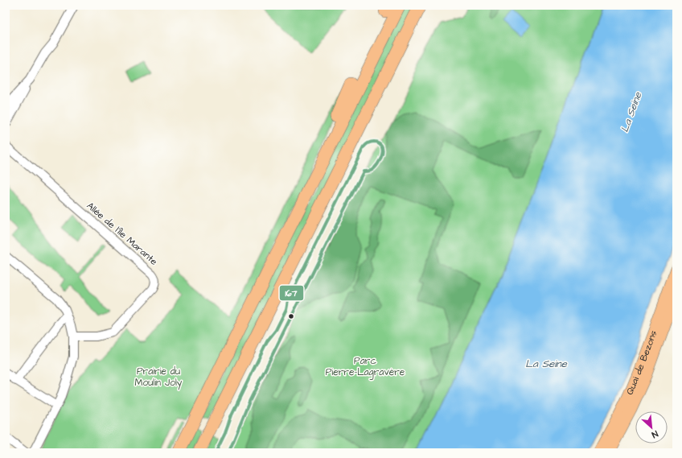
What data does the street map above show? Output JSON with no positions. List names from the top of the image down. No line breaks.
{"streets":{"main road":["Quai de Bezons"],"street":["Allée de l'Île Marante"]},"water":["La Seine"],"parks":["Parc Pierre-Lagravère","Prairie du Moulin Joly"],"lines":["transit line 167"],"north":"bottom right"}
